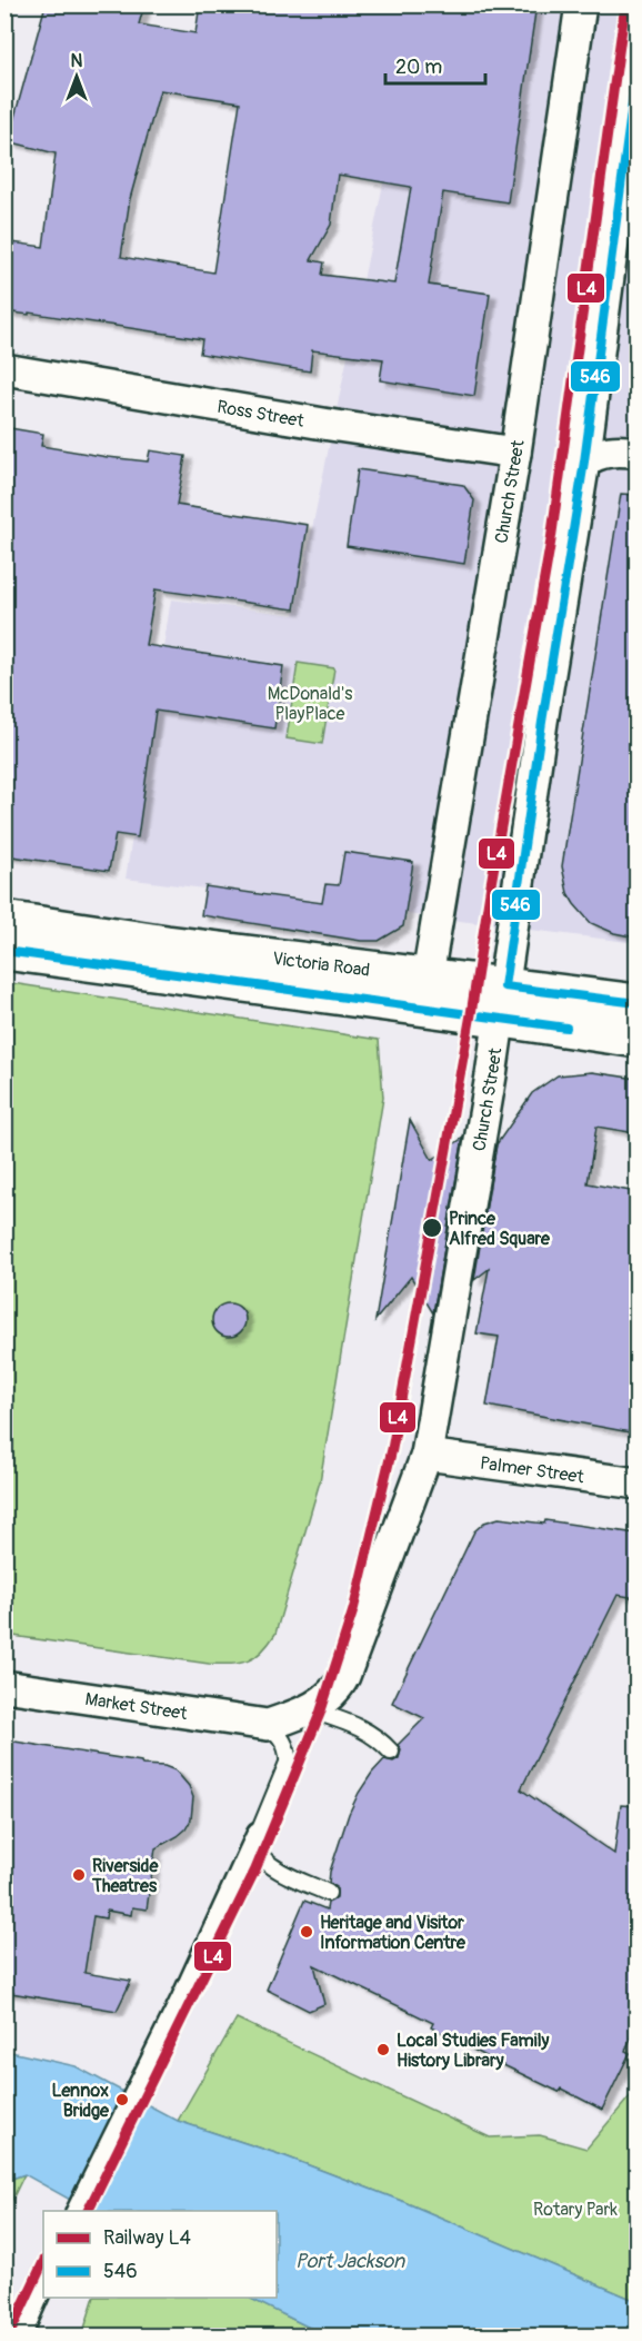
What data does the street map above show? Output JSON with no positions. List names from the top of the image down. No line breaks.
{"streets":{"main road":["Victoria Road"],"street":["Ross Street","Church Street","Palmer Street","Market Street"]},"crossings":[["Ross Street","Church Street"],["Church Street","Victoria Road"],["Church Street","Palmer Street"],["Church Street","Market Street"]],"water":["Port Jackson"],"parks":["McDonald's PlayPlace","Rotary Park"],"places":["Prince Alfred Square","Riverside Theatres","Heritage and Visitor Information Centre","Local Studies Family History Library","Lennox Bridge"],"lines":["rail line L4","transit line 546"],"legend":["Railway L4","546"],"scale_bar":"20 m","north":"top"}
